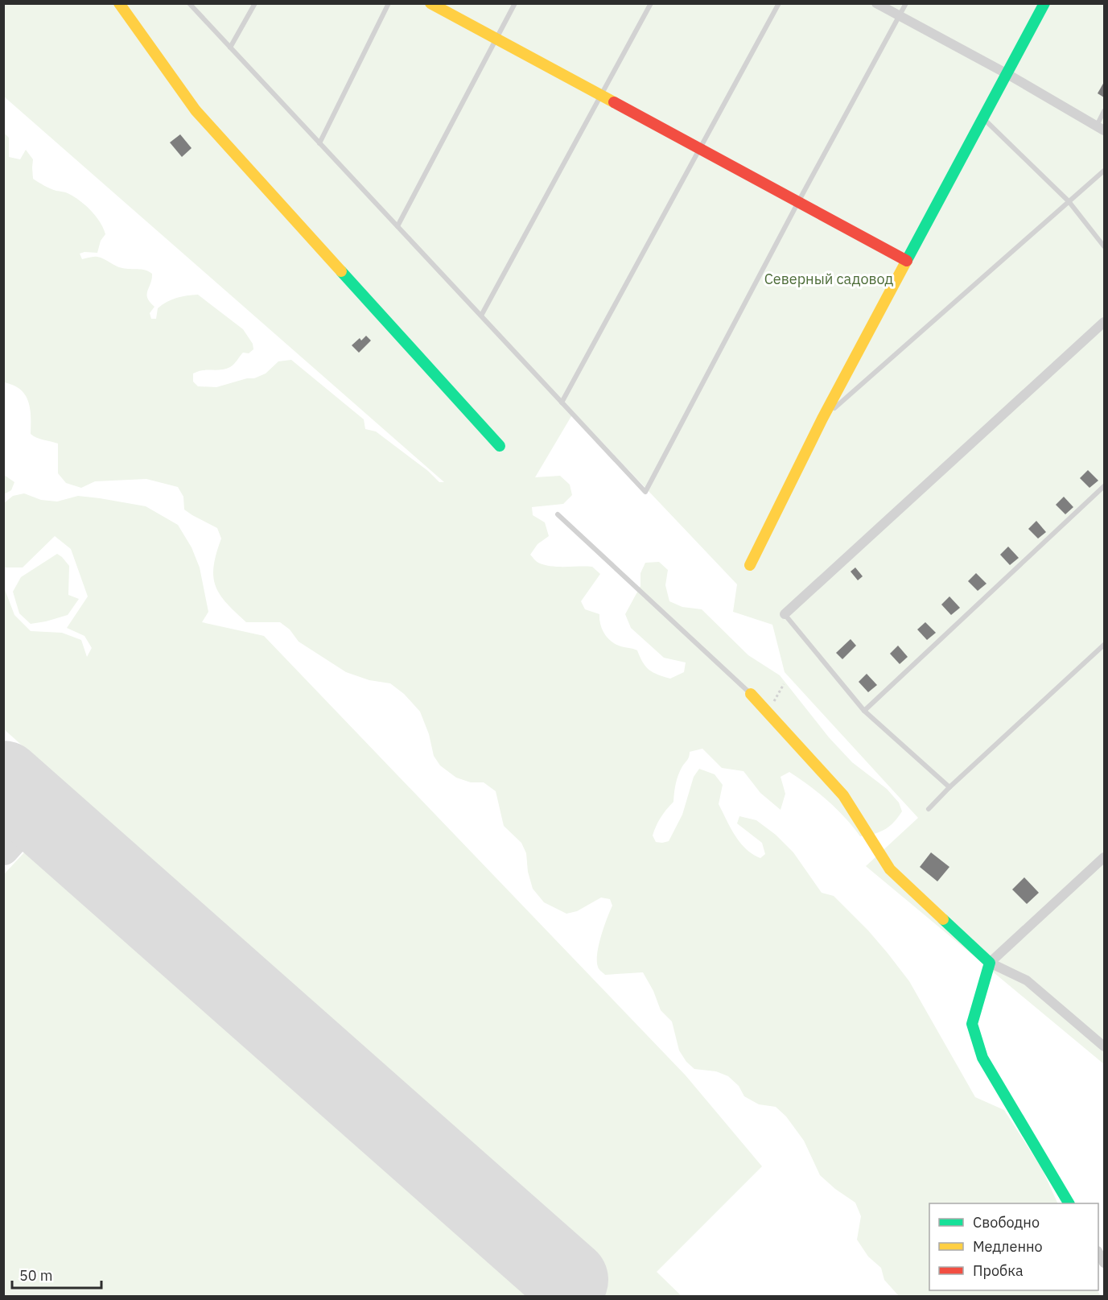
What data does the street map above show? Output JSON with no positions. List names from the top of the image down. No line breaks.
{"parks":["Северный садовод"],"legend":["Свободно","Медленно","Пробка"],"scale_bar":"50 m"}
